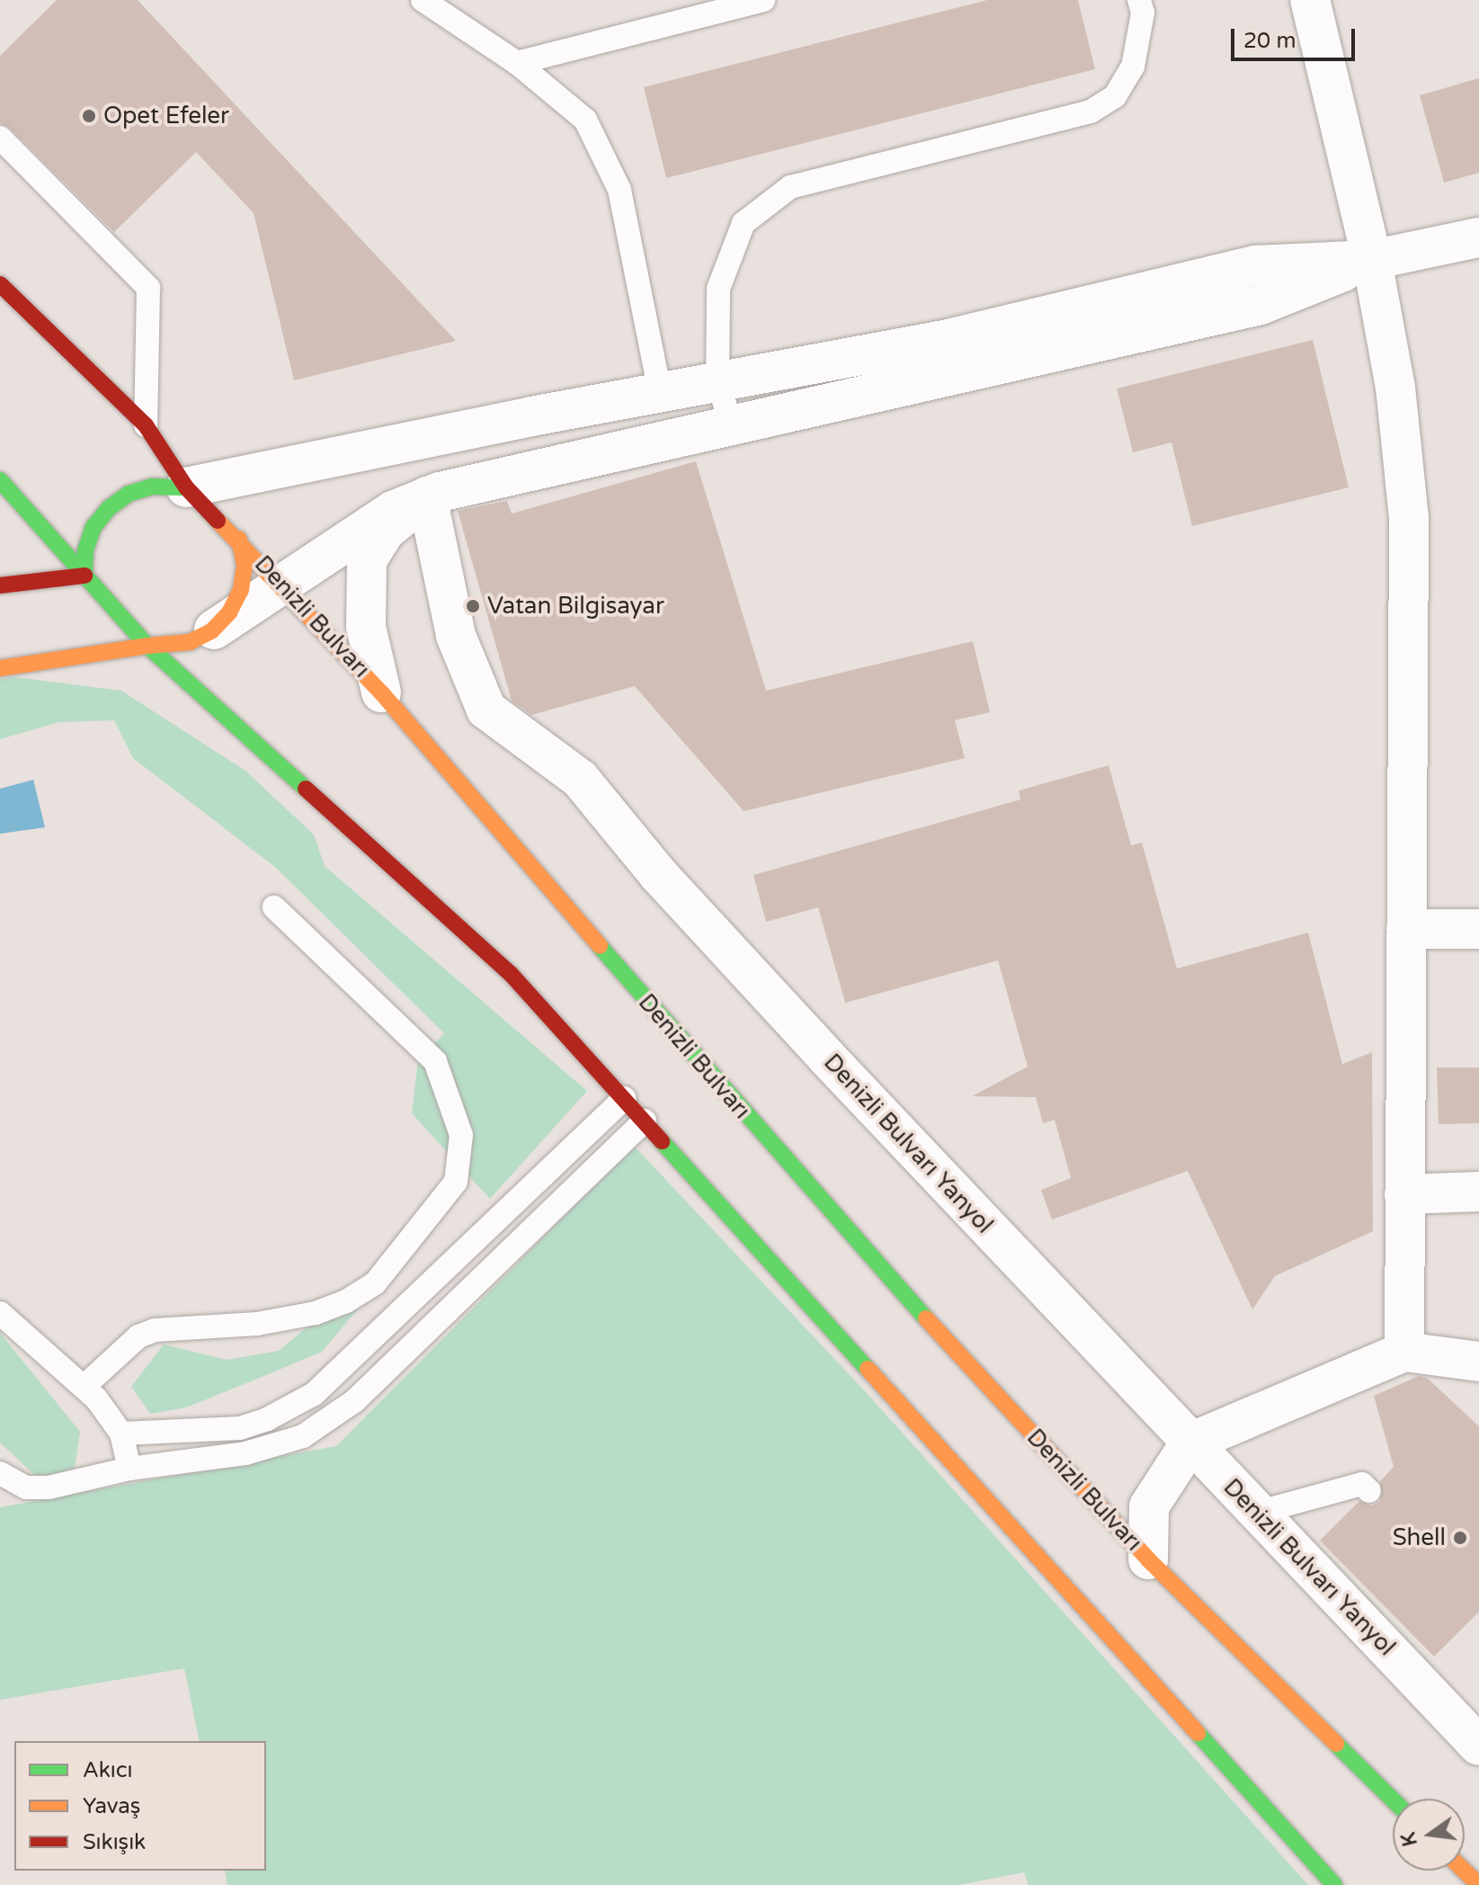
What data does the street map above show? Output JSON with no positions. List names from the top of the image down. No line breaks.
{"streets":{"main road":["Denizli Bulvarı"],"street":["Denizli Bulvarı Yanyol"]},"places":["Opet Efeler","Vatan Bilgisayar","Shell"],"legend":["Akıcı","Yavaş","Sıkışık"],"scale_bar":"20 m","north":"left"}
